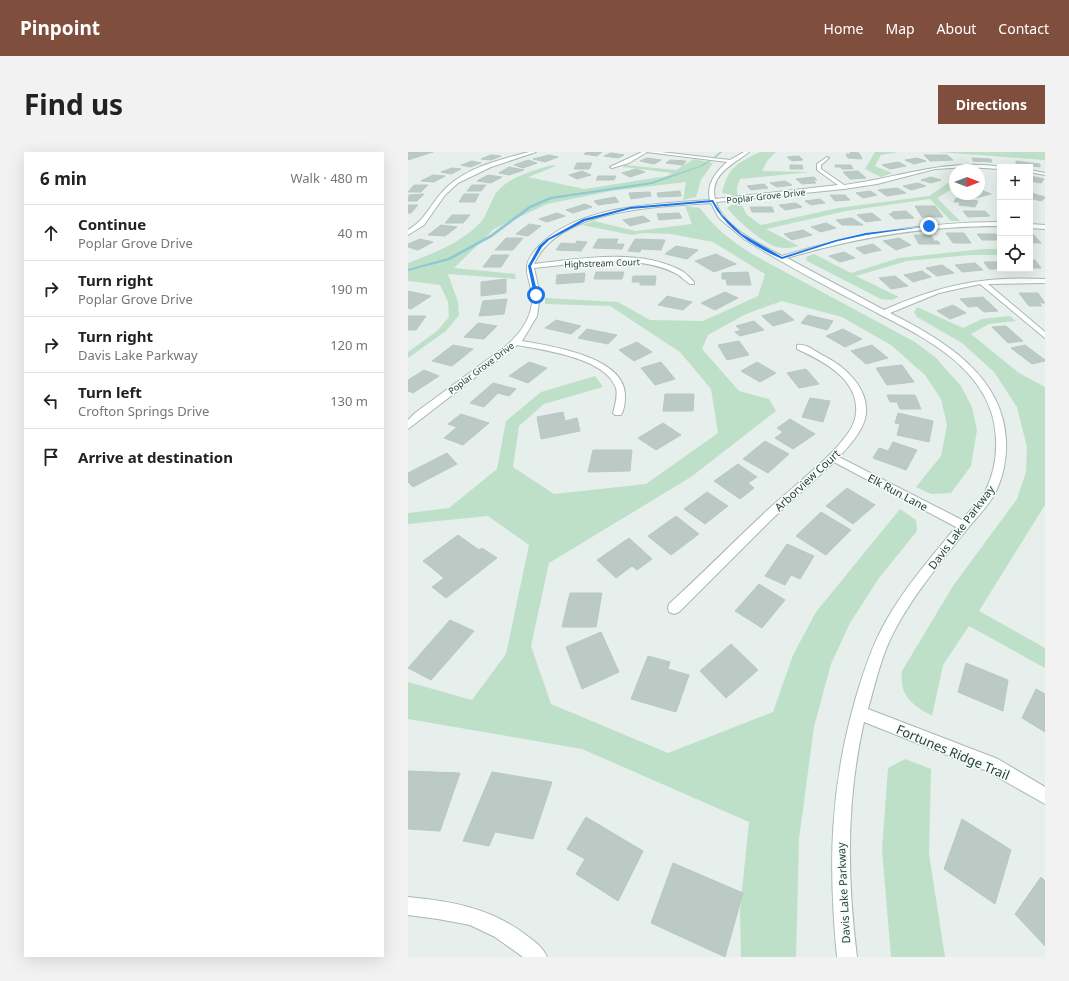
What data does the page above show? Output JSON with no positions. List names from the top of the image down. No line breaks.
{"streets":{"street":["Poplar Grove Drive","Highstream Court","Arborview Court","Elk Run Lane","Davis Lake Parkway","Fortunes Ridge Trail"]},"crossings":[["Poplar Grove Drive","Highstream Court"],["Poplar Grove Drive","Davis Lake Parkway"],["Arborview Court","Elk Run Lane"],["Elk Run Lane","Davis Lake Parkway"],["Davis Lake Parkway","Fortunes Ridge Trail"]],"north":"right","page":{"header":"Pinpoint","nav":["Home","Map","About","Contact"],"title":"Find us","buttons":"Directions","heading":["6 min","Walk · 480 m"],"map_buttons":["+","−"],"list":[["Continue","Poplar Grove Drive","40 m"],["Turn right","Poplar Grove Drive","190 m"],["Turn right","Davis Lake Parkway","120 m"],["Turn left","Crofton Springs Drive","130 m"],"Arrive at destination"]}}
